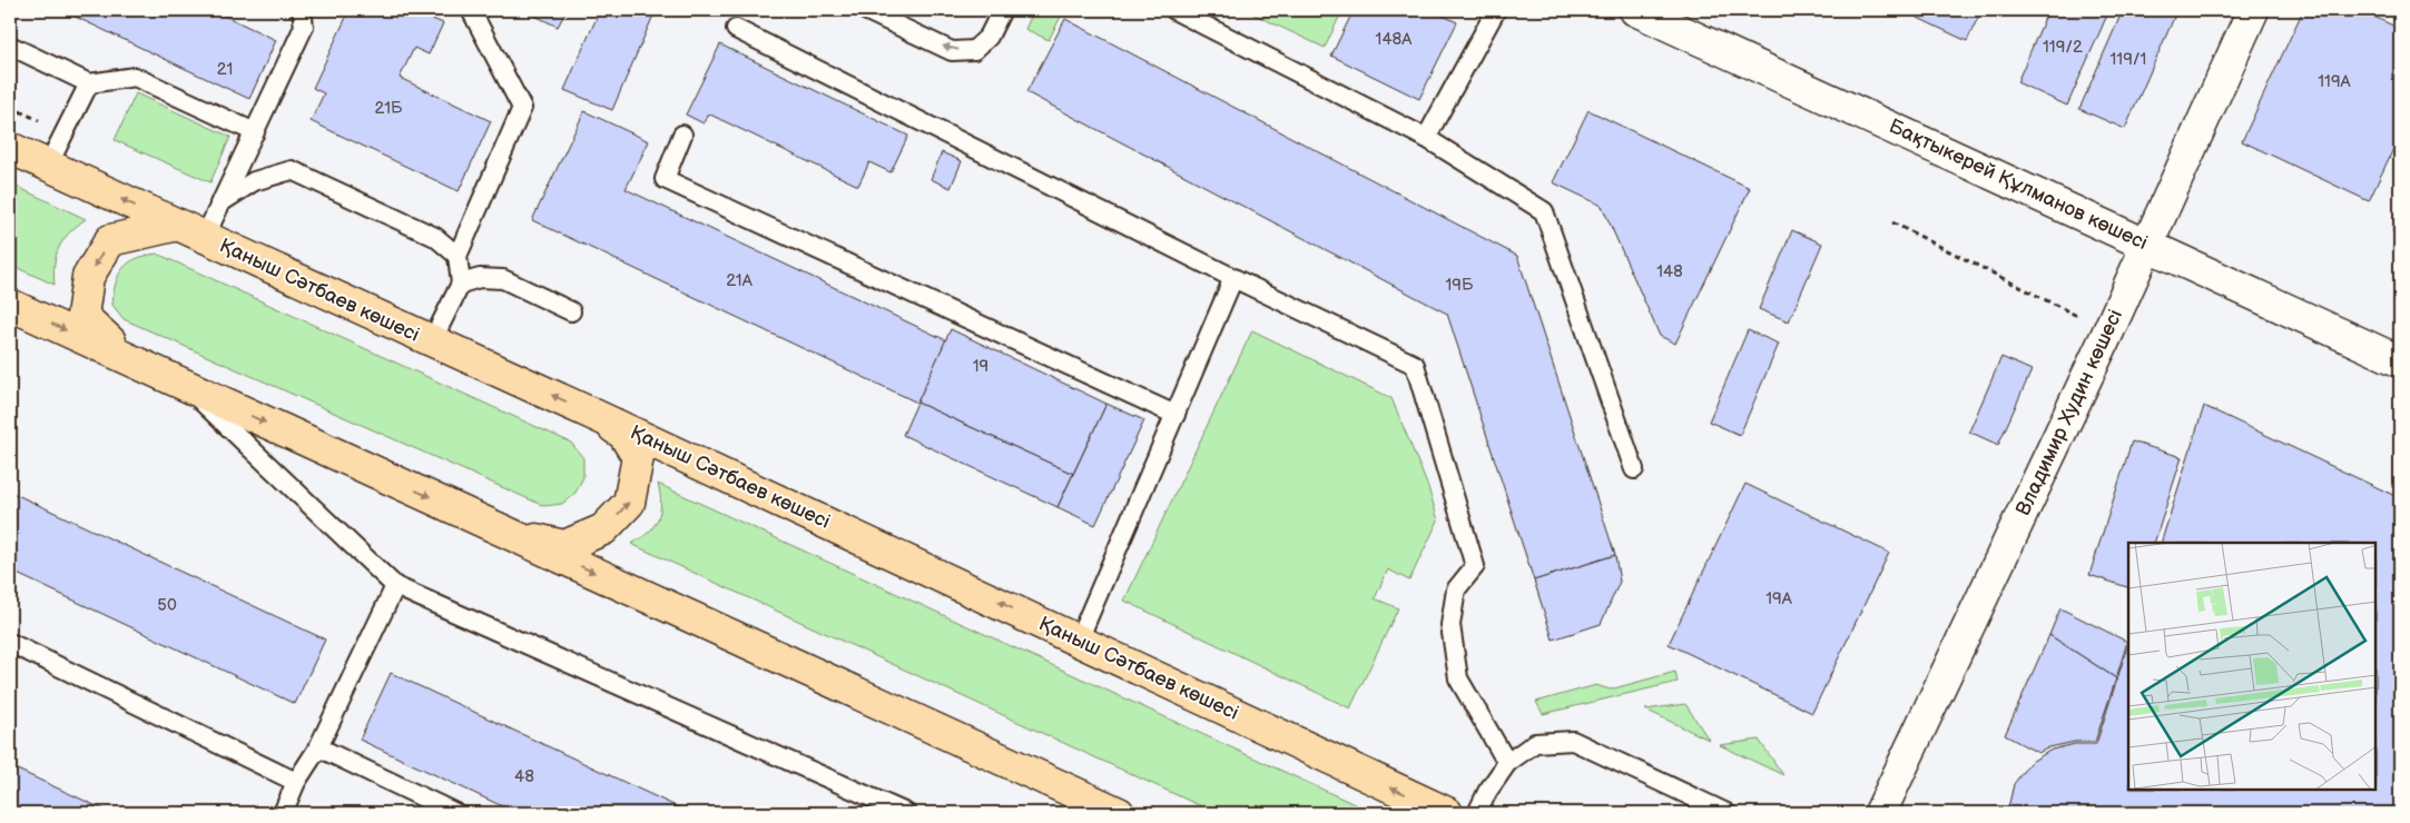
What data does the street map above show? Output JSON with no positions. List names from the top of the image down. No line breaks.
{"streets":{"main road":["Қаныш Сәтбаев көшесі"],"street":["Бақтыкерей Құлманов көшесі","Владимир Худин көшесі"]},"crossings":[["Бақтыкерей Құлманов көшесі","Владимир Худин көшесі"]],"house_numbers":["148А","119/2","119/1","21","119А","21Б","148","21А","19Б","19","19А","50","48"]}
